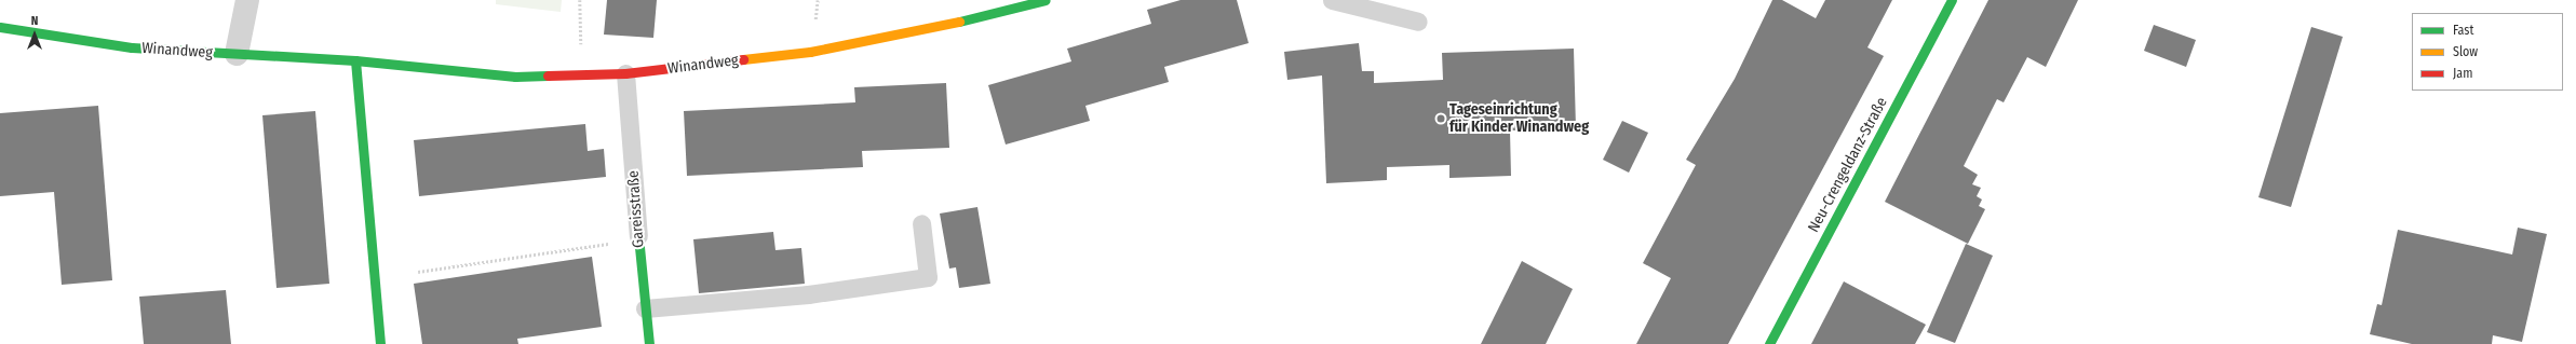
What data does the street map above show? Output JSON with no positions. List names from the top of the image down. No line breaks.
{"streets":{"street":["Winandweg","Neu-Crengeldanz-Straße","Gareisstraße"]},"crossings":[["Winandweg","Gareisstraße"]],"places":["Tageseinrichtung für Kinder Winandweg"],"legend":["Fast","Slow","Jam"],"north":"top"}
